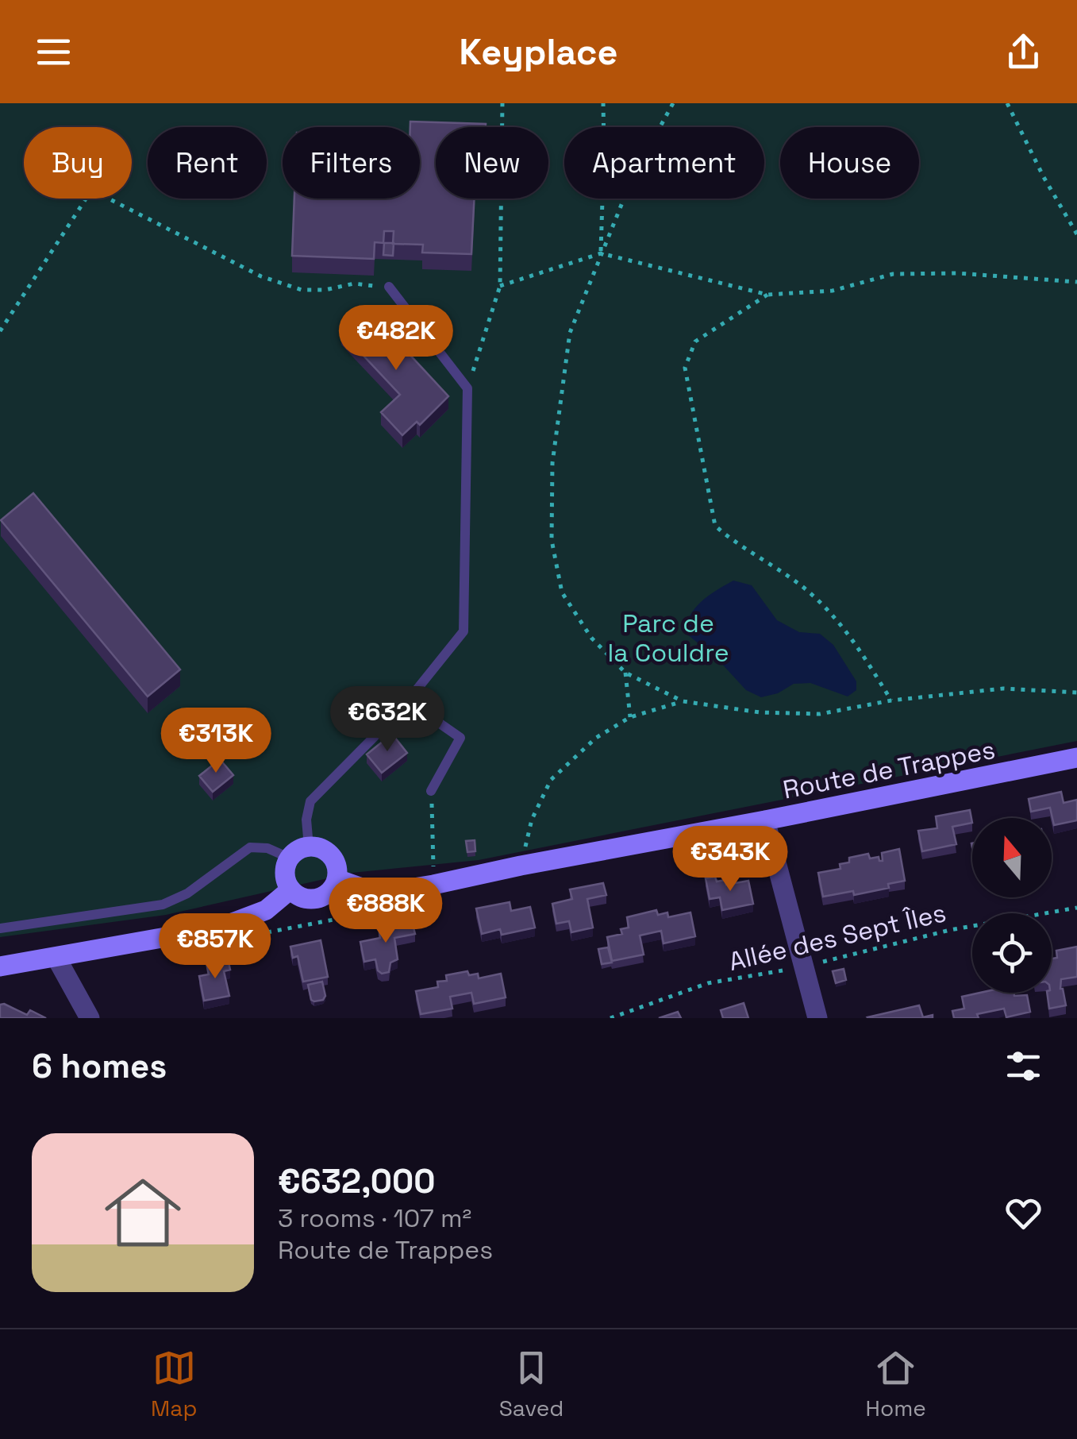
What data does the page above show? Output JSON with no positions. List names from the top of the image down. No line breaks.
{"streets":{"street":["Route de Trappes"],"path":["Allée des Sept Îles"]},"parks":["Parc de la Couldre"],"north":"top","page":{"header":"Keyplace","chip":["Buy","Rent","Filters","New","Apartment","House"],"price":["€482K","€632K","€313K","€343K","€888K","€857K"],"heading":"6 homes","list":[{"name":"€632,000","note":"3 rooms · 107 m² · Route de Trappes"}],"tabs":["Map","Saved","Home"]}}
